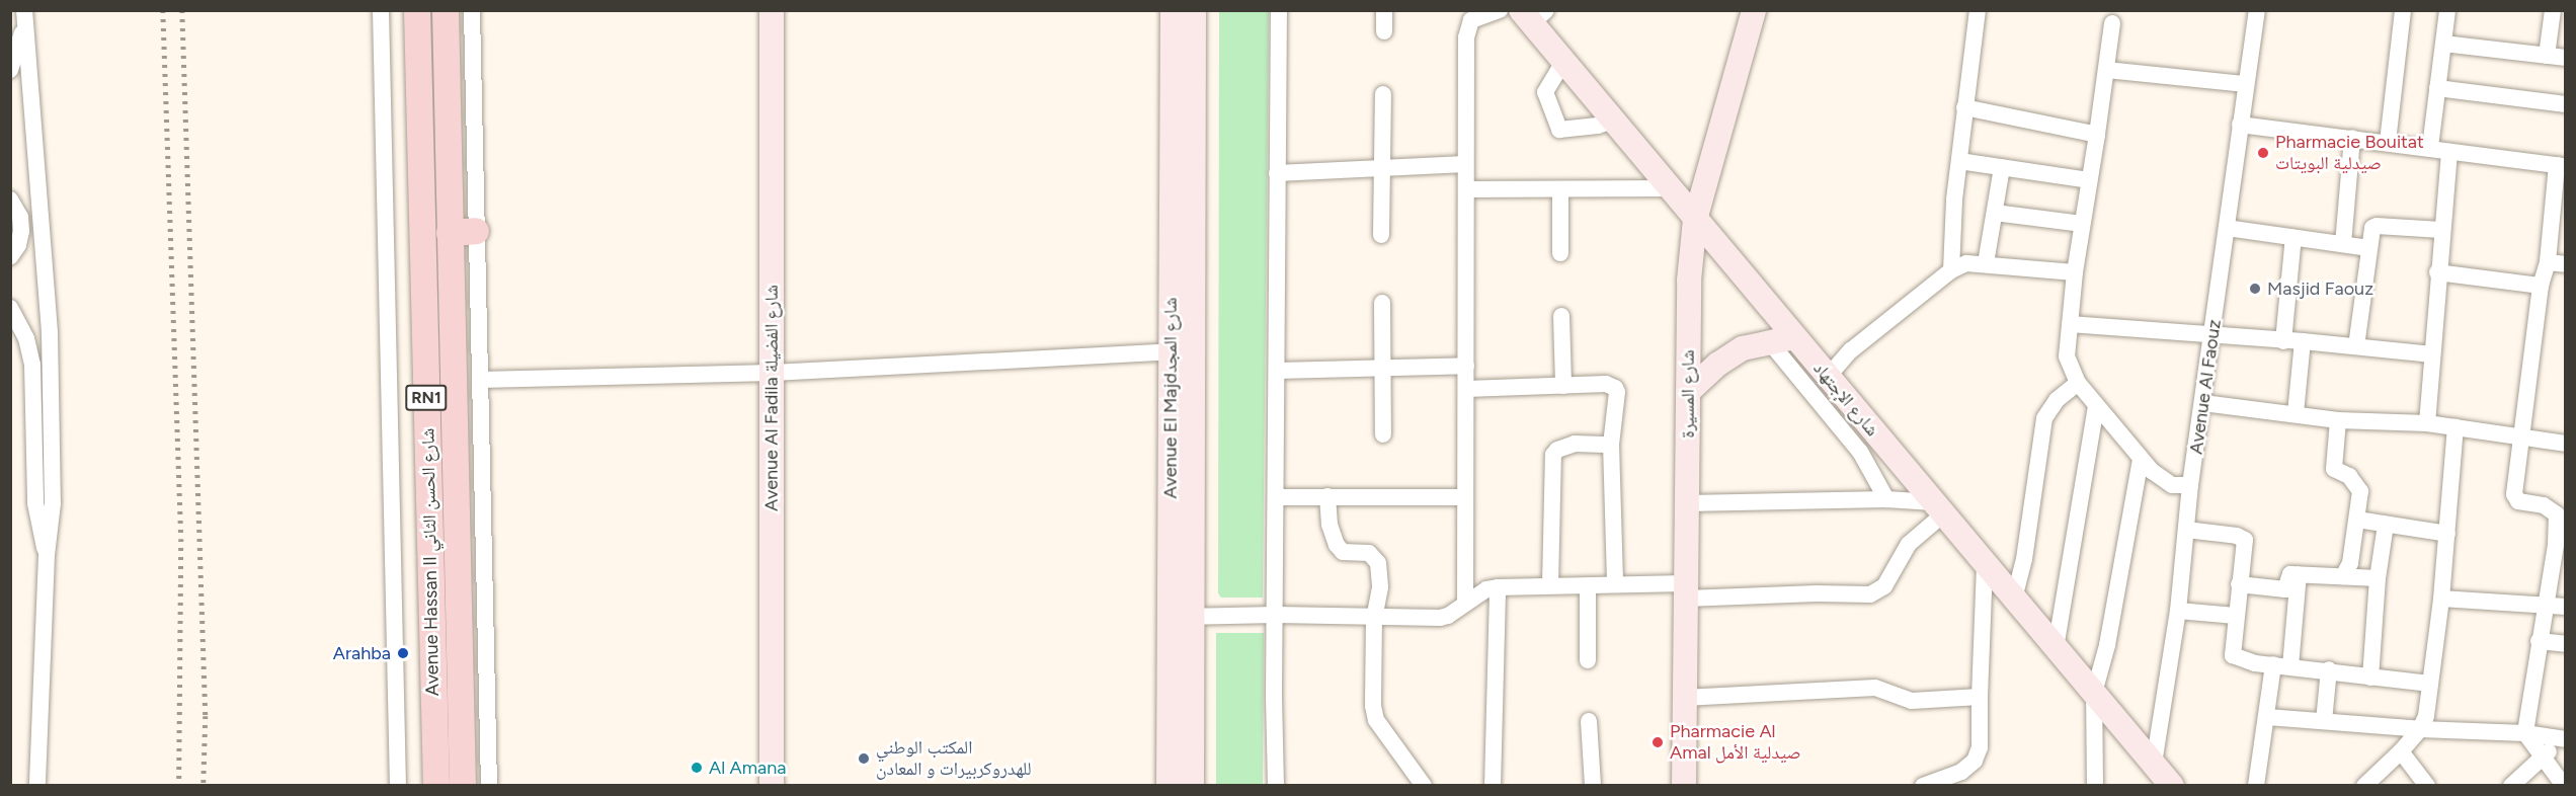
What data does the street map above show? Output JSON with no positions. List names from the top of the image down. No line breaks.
{"streets":{"main road":["RN1","Avenue Hassan II شارع الحسن الثاني"],"street":["Avenue Al Faouz","شارع المسيرة","Avenue Al Fadila شارع الفضيلة","Avenue El Majdشارع المجد","شارع الإجتهاد"]},"crossings":[["Avenue Al Faouz","شارع الإجتهاد"],["شارع المسيرة","شارع الإجتهاد"]],"places":["Pharmacie Bouitat صيدلية البويتات","Masjid Faouz","Arahba","Pharmacie Al Amal صيدلية الأمل","المكتب الوطني للهدروكربيرات و المعادن","Al Amana"]}
